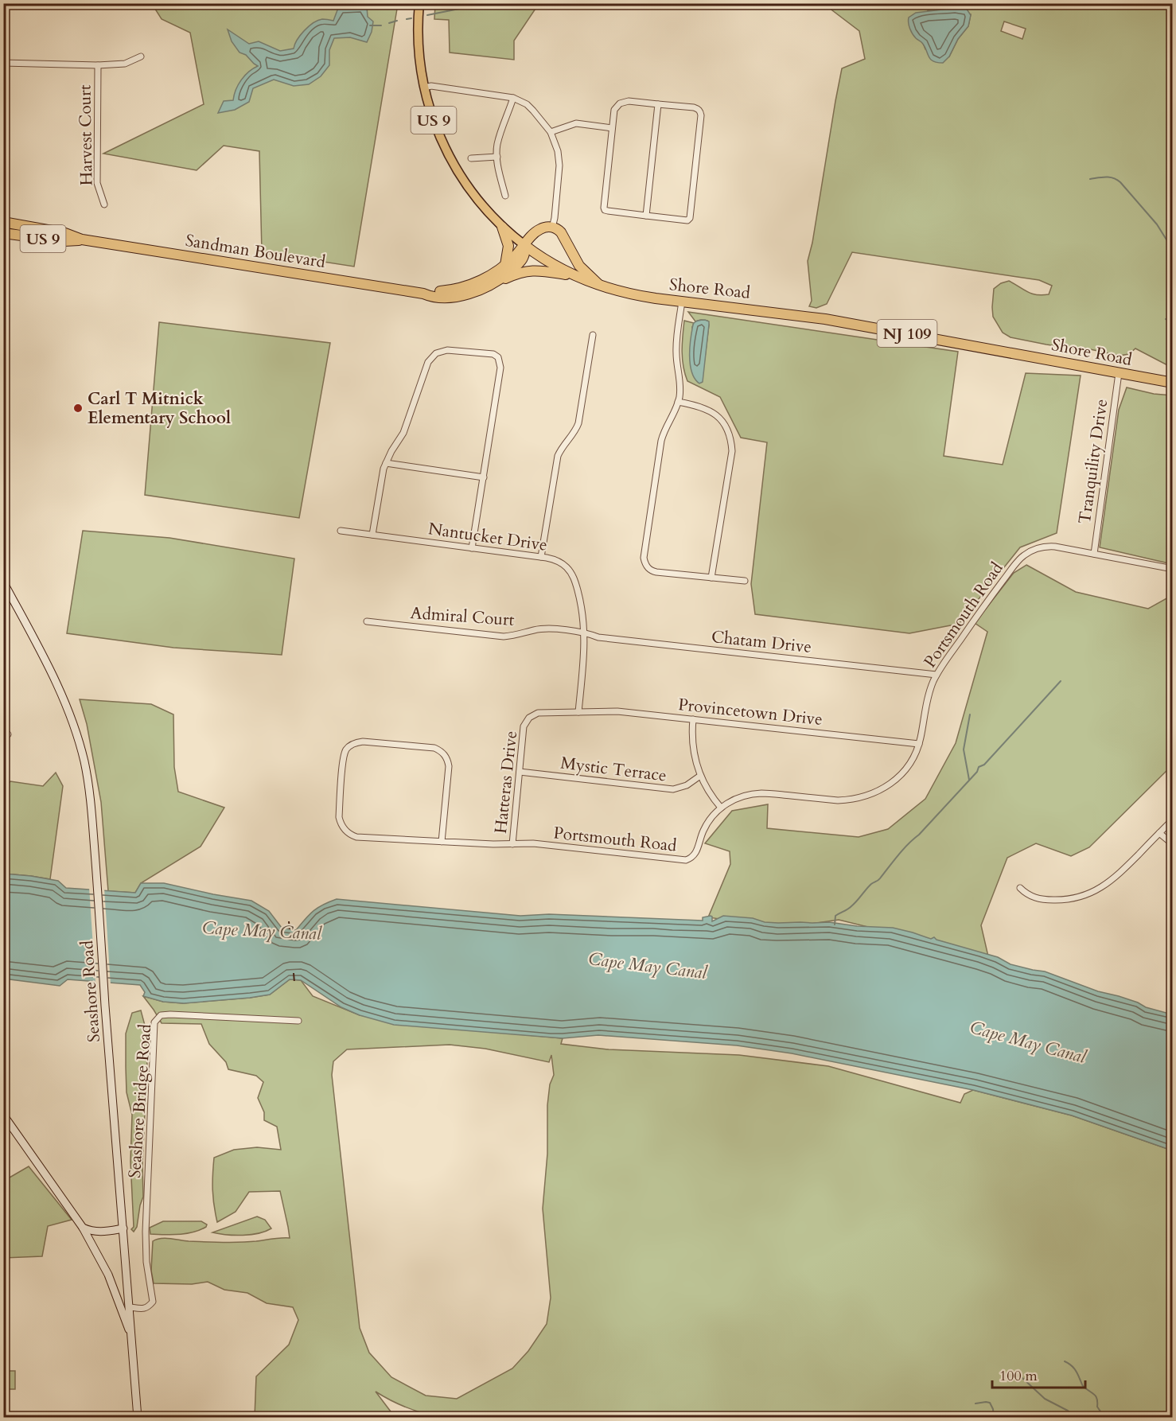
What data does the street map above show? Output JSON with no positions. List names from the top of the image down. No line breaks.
{"streets":{"highway":["US 9","Sandman Boulevard","Shore Road","NJ 109"],"main road":["Seashore Road"],"street":["Harvest Court","Tranquility Drive","Nantucket Drive","Portsmouth Road","Admiral Court","Chatam Drive","Provincetown Drive","Mystic Terrace","Hatteras Drive","Seashore Bridge Road"]},"crossings":[["US 9","Sandman Boulevard"],["US 9","Shore Road"],["Sandman Boulevard","Shore Road"],["Shore Road","Tranquility Drive"],["Tranquility Drive","Portsmouth Road"],["Nantucket Drive","Admiral Court"],["Nantucket Drive","Chatam Drive"],["Nantucket Drive","Provincetown Drive"],["Nantucket Drive","Hatteras Drive"],["Portsmouth Road","Chatam Drive"],["Portsmouth Road","Provincetown Drive"],["Portsmouth Road","Hatteras Drive"],["Admiral Court","Chatam Drive"],["Provincetown Drive","Hatteras Drive"],["Mystic Terrace","Hatteras Drive"],["Seashore Road","Seashore Bridge Road"]],"water":["Cape May Canal"],"places":["Carl T Mitnick Elementary School"],"scale_bar":"100 m"}
